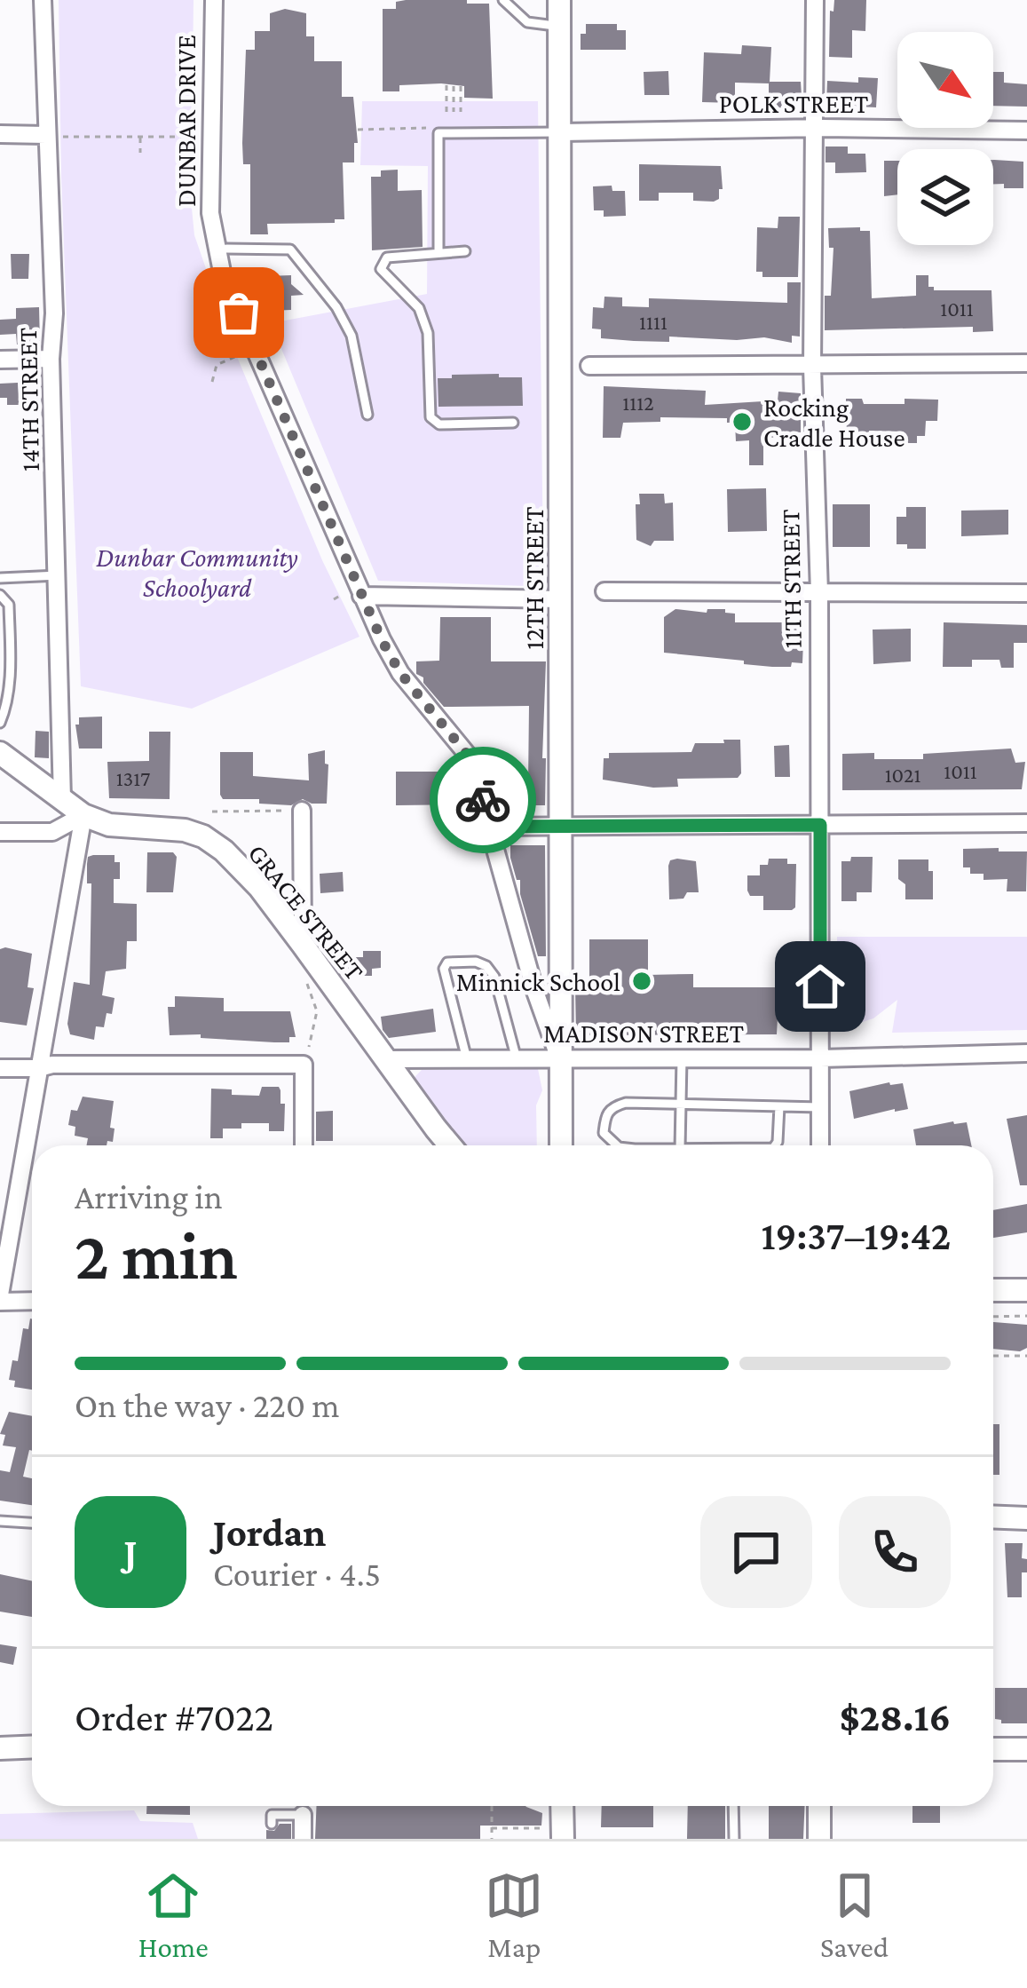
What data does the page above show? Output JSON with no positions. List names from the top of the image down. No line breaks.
{"streets":{"main road":["12TH STREET","GRACE STREET"],"street":["POLK STREET","DUNBAR DRIVE","14TH STREET","11TH STREET","MADISON STREET"]},"crossings":[["POLK STREET","12TH STREET"],["POLK STREET","11TH STREET"],["DUNBAR DRIVE","12TH STREET"],["DUNBAR DRIVE","MADISON STREET"],["14TH STREET","GRACE STREET"],["12TH STREET","MADISON STREET"],["11TH STREET","MADISON STREET"],["GRACE STREET","MADISON STREET"]],"parks":["Dunbar Community Schoolyard"],"places":["Rocking Cradle House","Minnick School"],"house_numbers":["1011","1111","1112","1011","1021","1317"],"north":"bottom right","page":{"heading":["2 min","Arriving in","19:37–19:42"],"panel":["Jordan","Courier · 4.5","Order #7022","$28.16"],"bar":"On the way · 220 m","round":"J","tabs":["Home","Map","Saved"]}}
